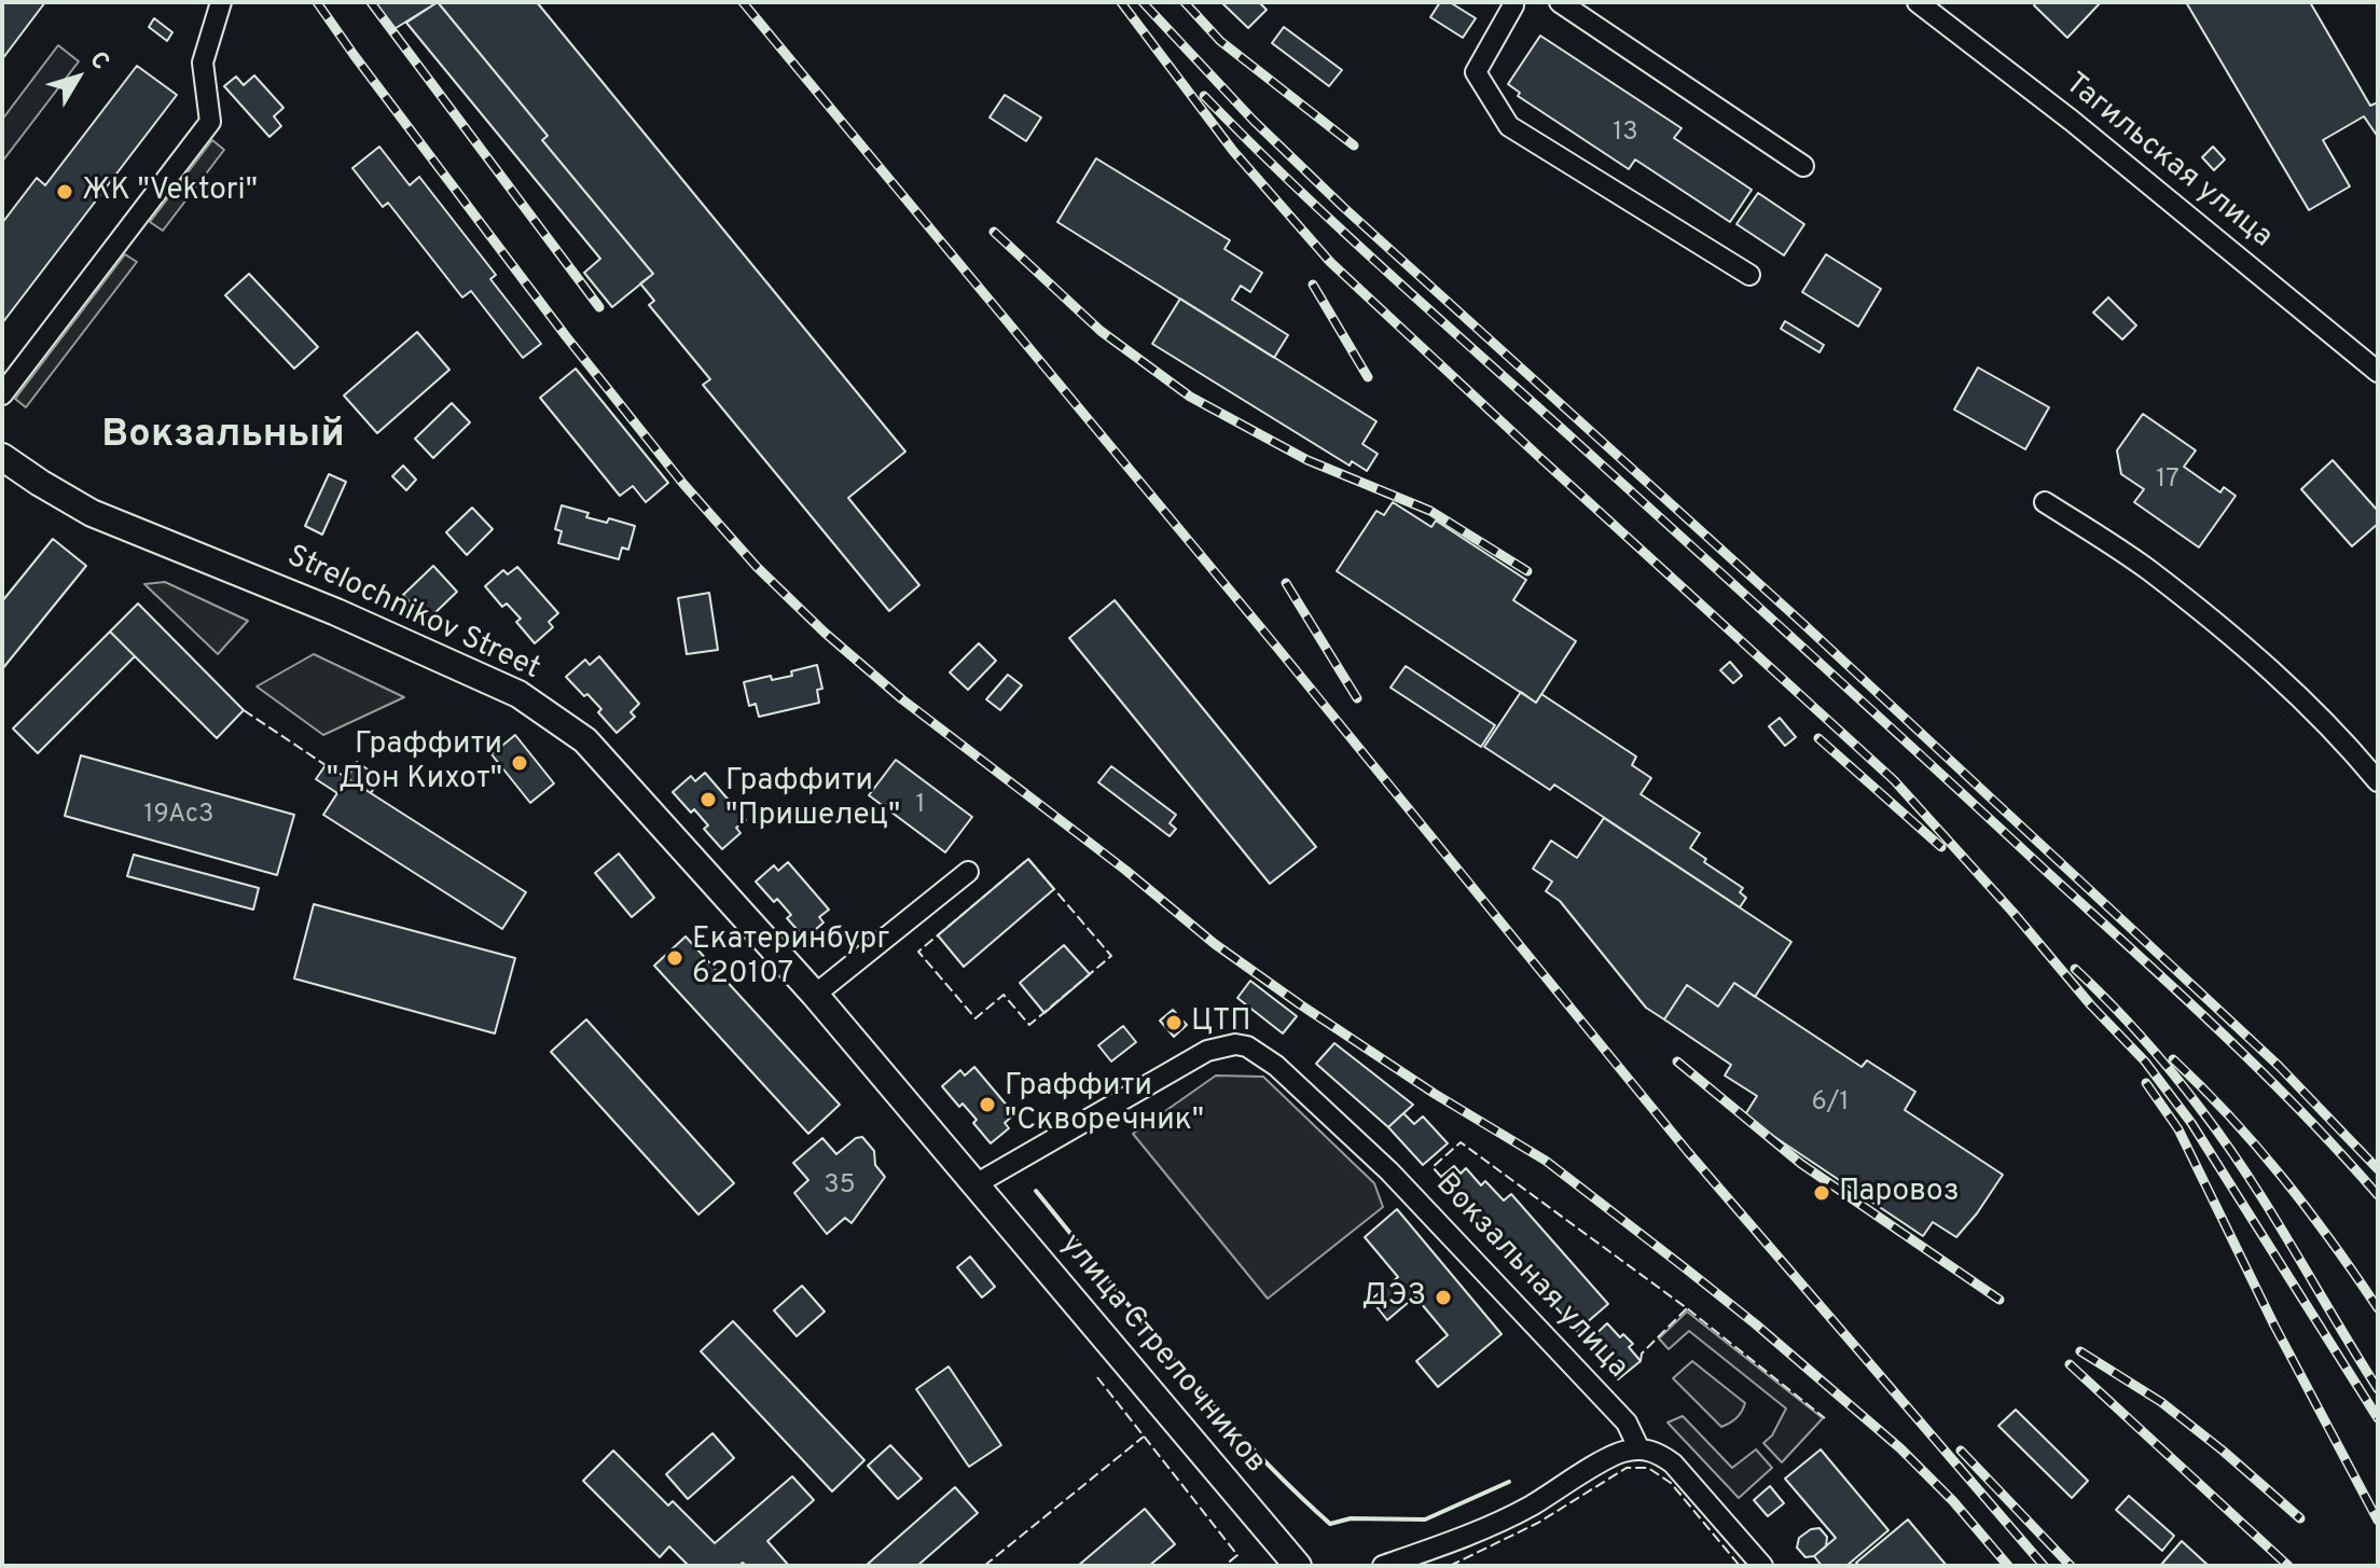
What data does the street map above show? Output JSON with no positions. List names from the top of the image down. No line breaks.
{"streets":{"main road":["Strelochnikov Street","улица Стрелочников"],"street":["Тагильская улица","Вокзальная улица"]},"crossings":[["Strelochnikov Street","Вокзальная улица"],["Strelochnikov Street","улица Стрелочников"],["Вокзальная улица","улица Стрелочников"]],"districts":["Вокзальный"],"places":["ЖК \"Vektori\"","Граффити \"Дон Кихот\"","Граффити \"Пришелец\"","Екатеринбург 620107","ЦТП","Граффити \"Скворечник\"","Паровоз","ДЭЗ"],"house_numbers":["13","17","1","19Ас3","6/1","35"],"north":"top right"}
